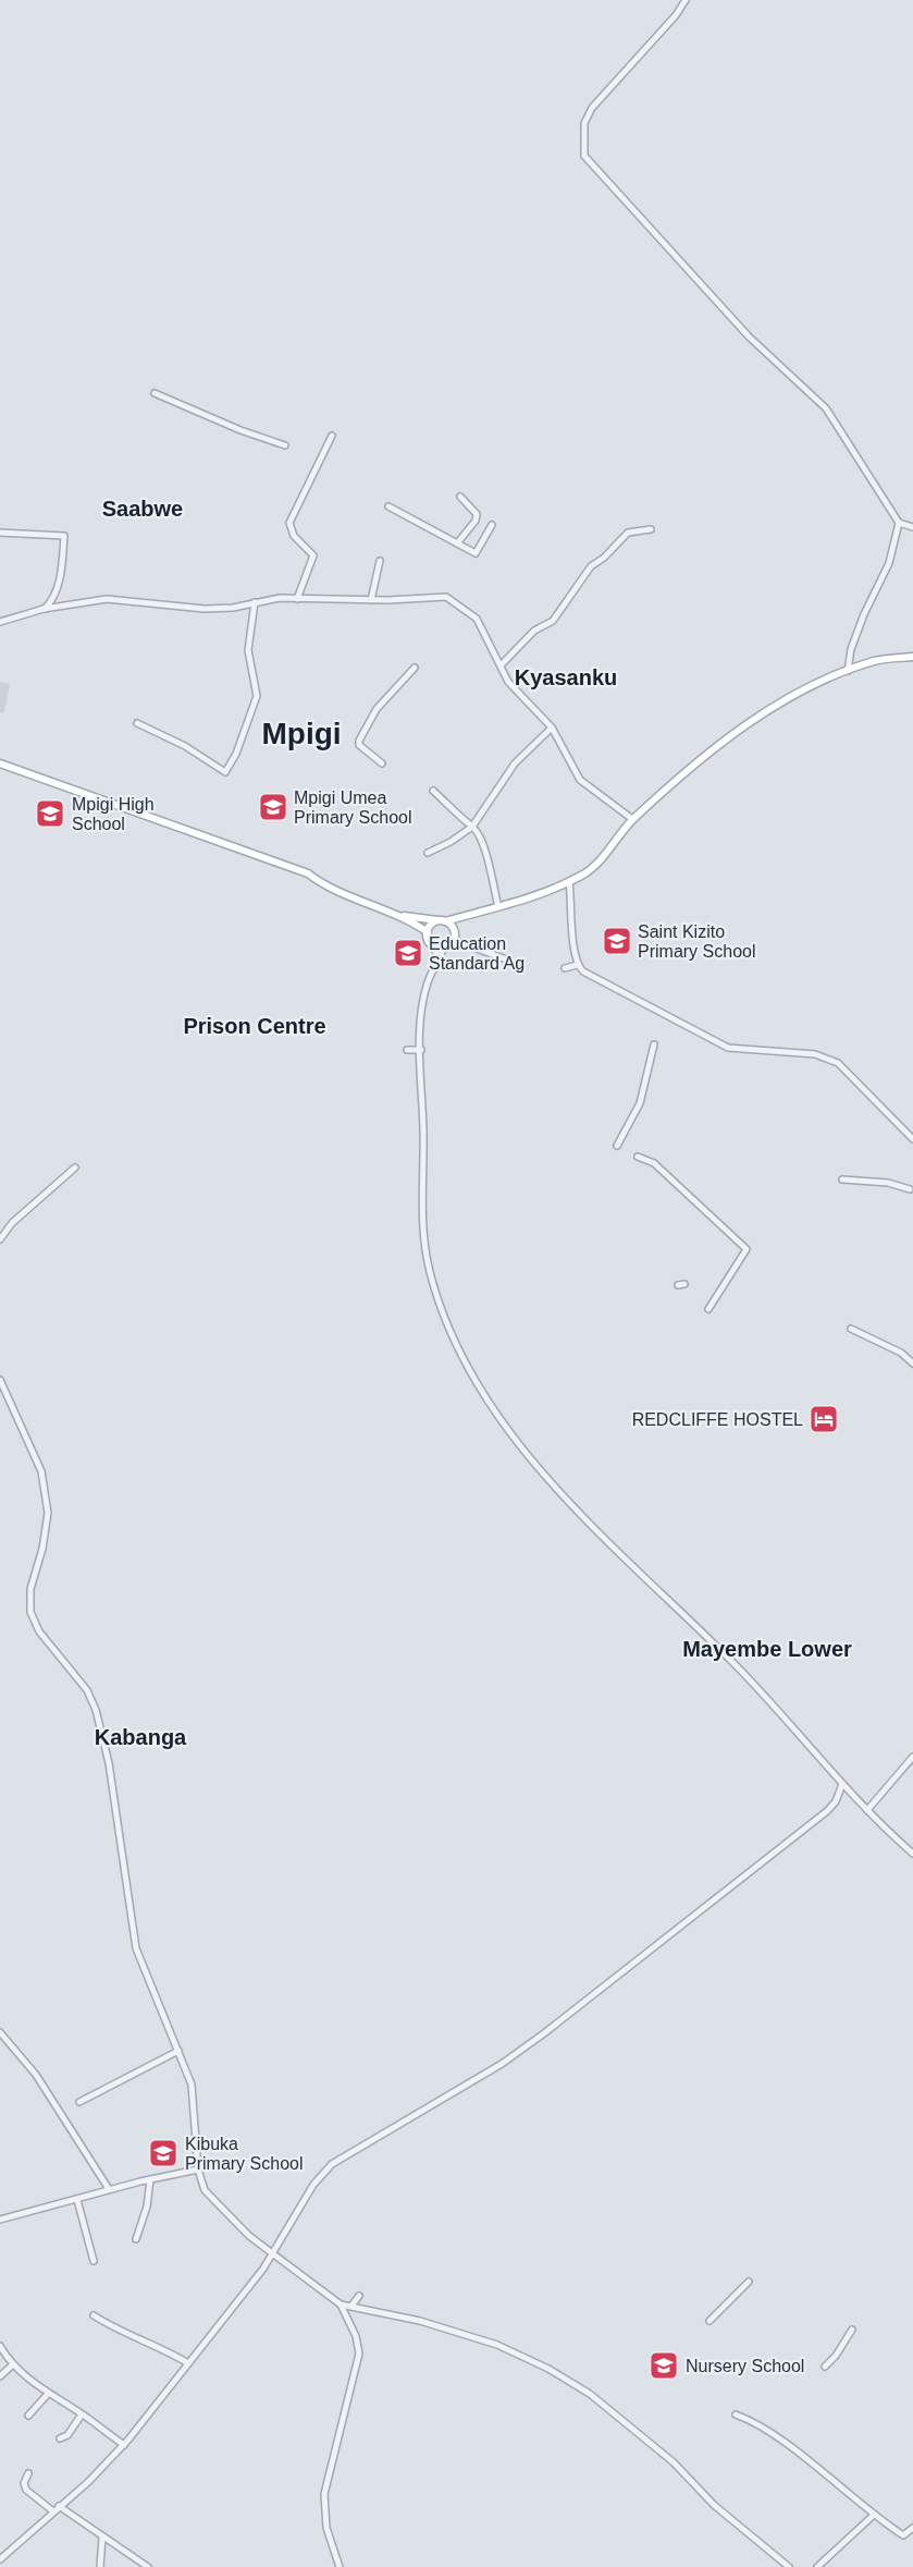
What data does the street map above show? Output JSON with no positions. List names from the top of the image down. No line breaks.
{"districts":["Saabwe","Kyasanku","Mpigi","Prison Centre","Mayembe Lower","Kabanga"],"places":{"school or university":["Mpigi Umea Primary School","Mpigi High School","Saint Kizito Primary School","Education Standard Ag","Kibuka Primary School","Nursery School"],"hotel":["REDCLIFFE HOSTEL"]}}
